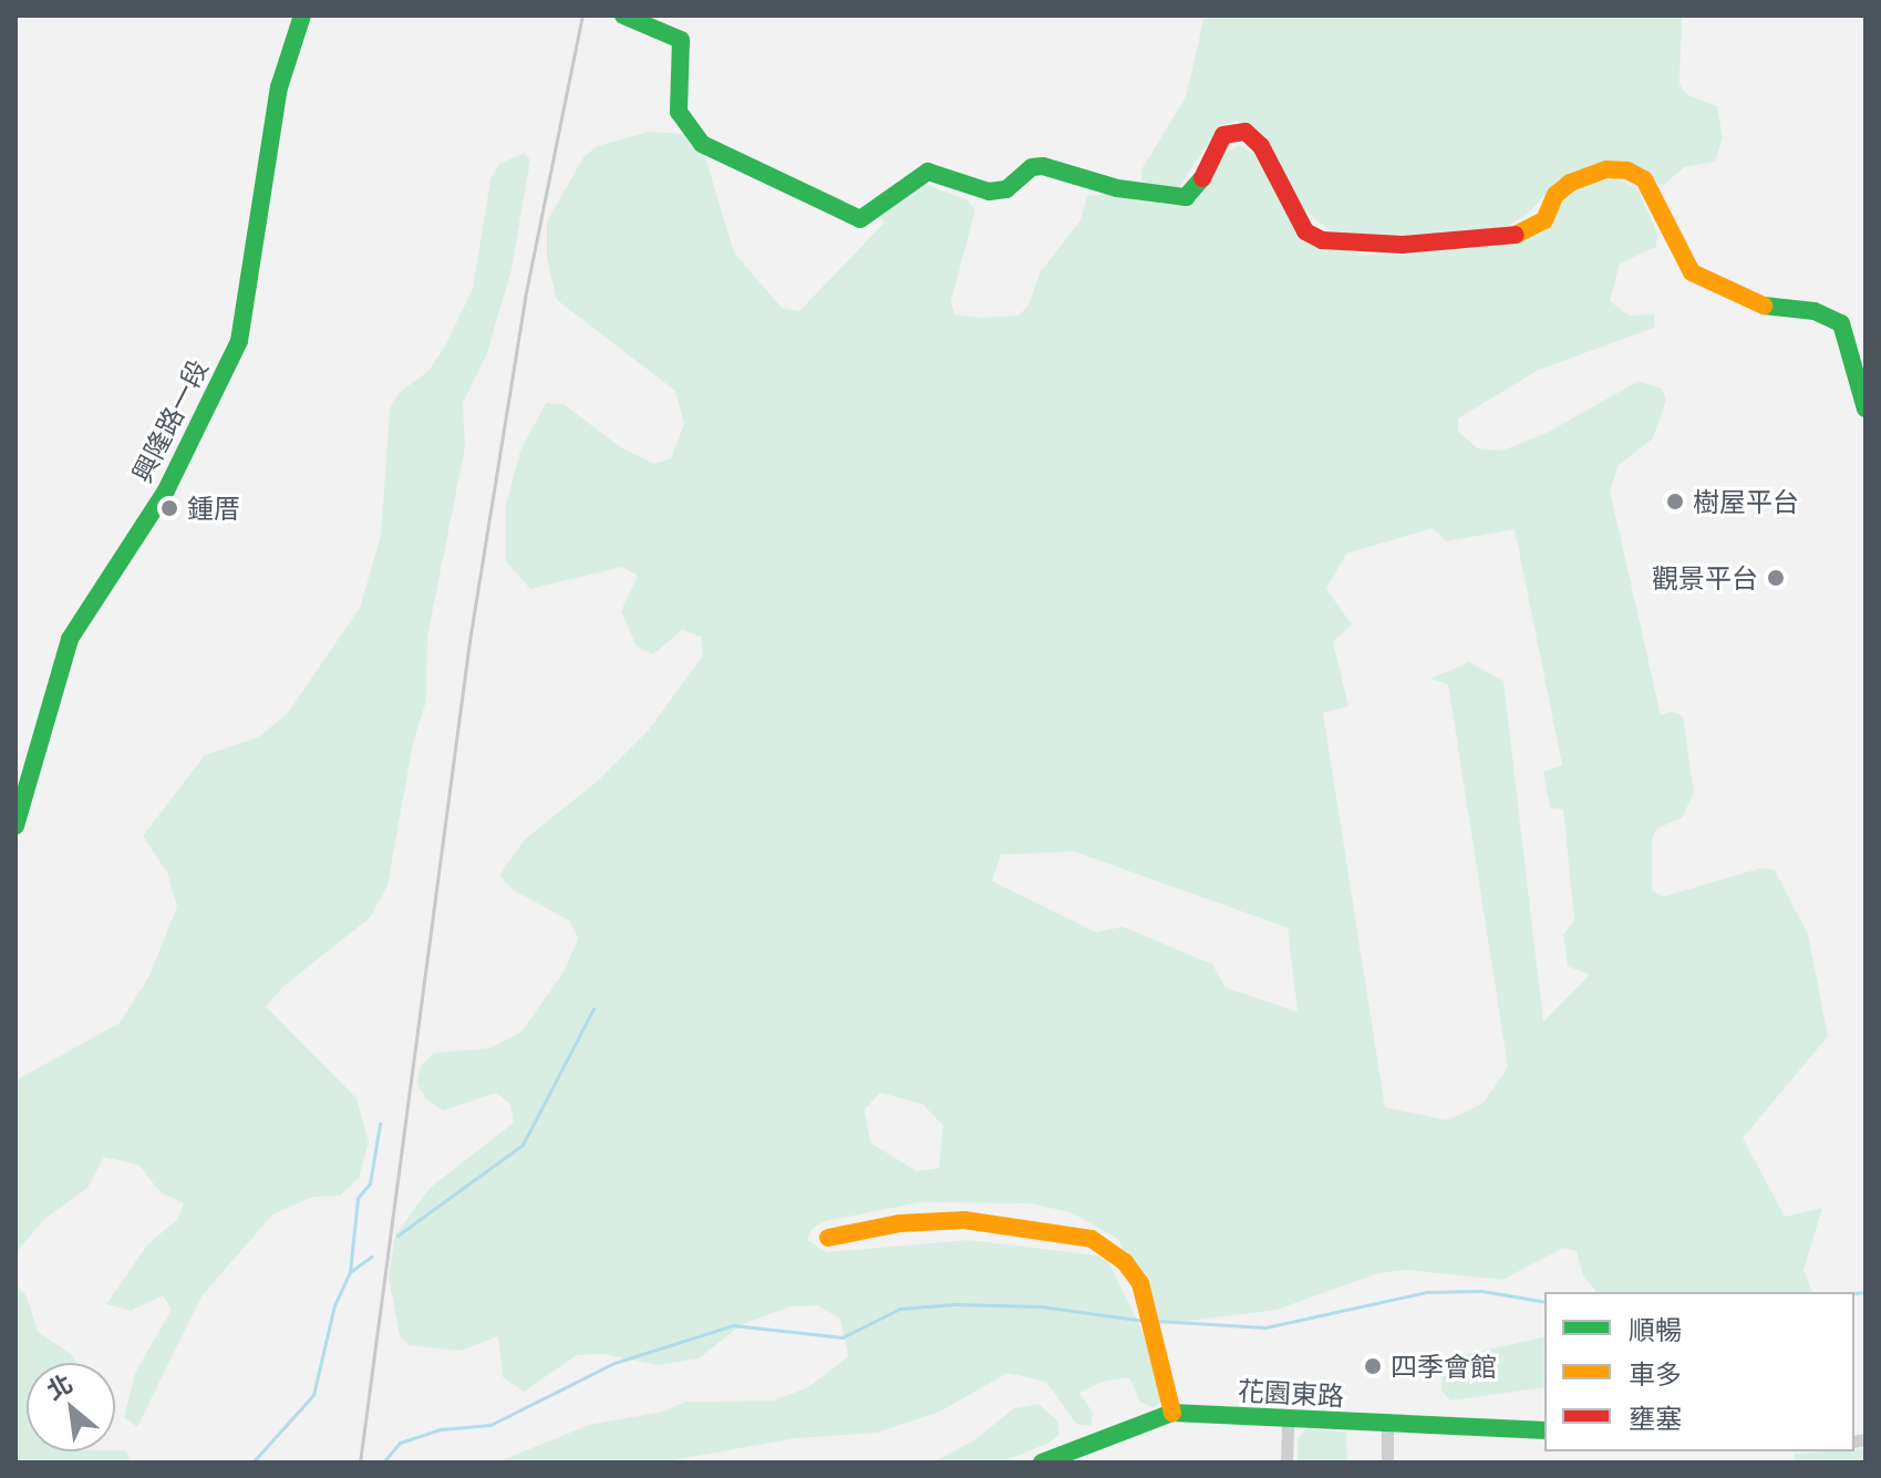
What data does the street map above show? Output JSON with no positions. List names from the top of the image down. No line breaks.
{"streets":{"street":["興隆路一段","花園東路"]},"places":["樹屋平台","鍾厝","觀景平台","四季會館"],"legend":["順暢","車多","壅塞"],"north":"top left"}
